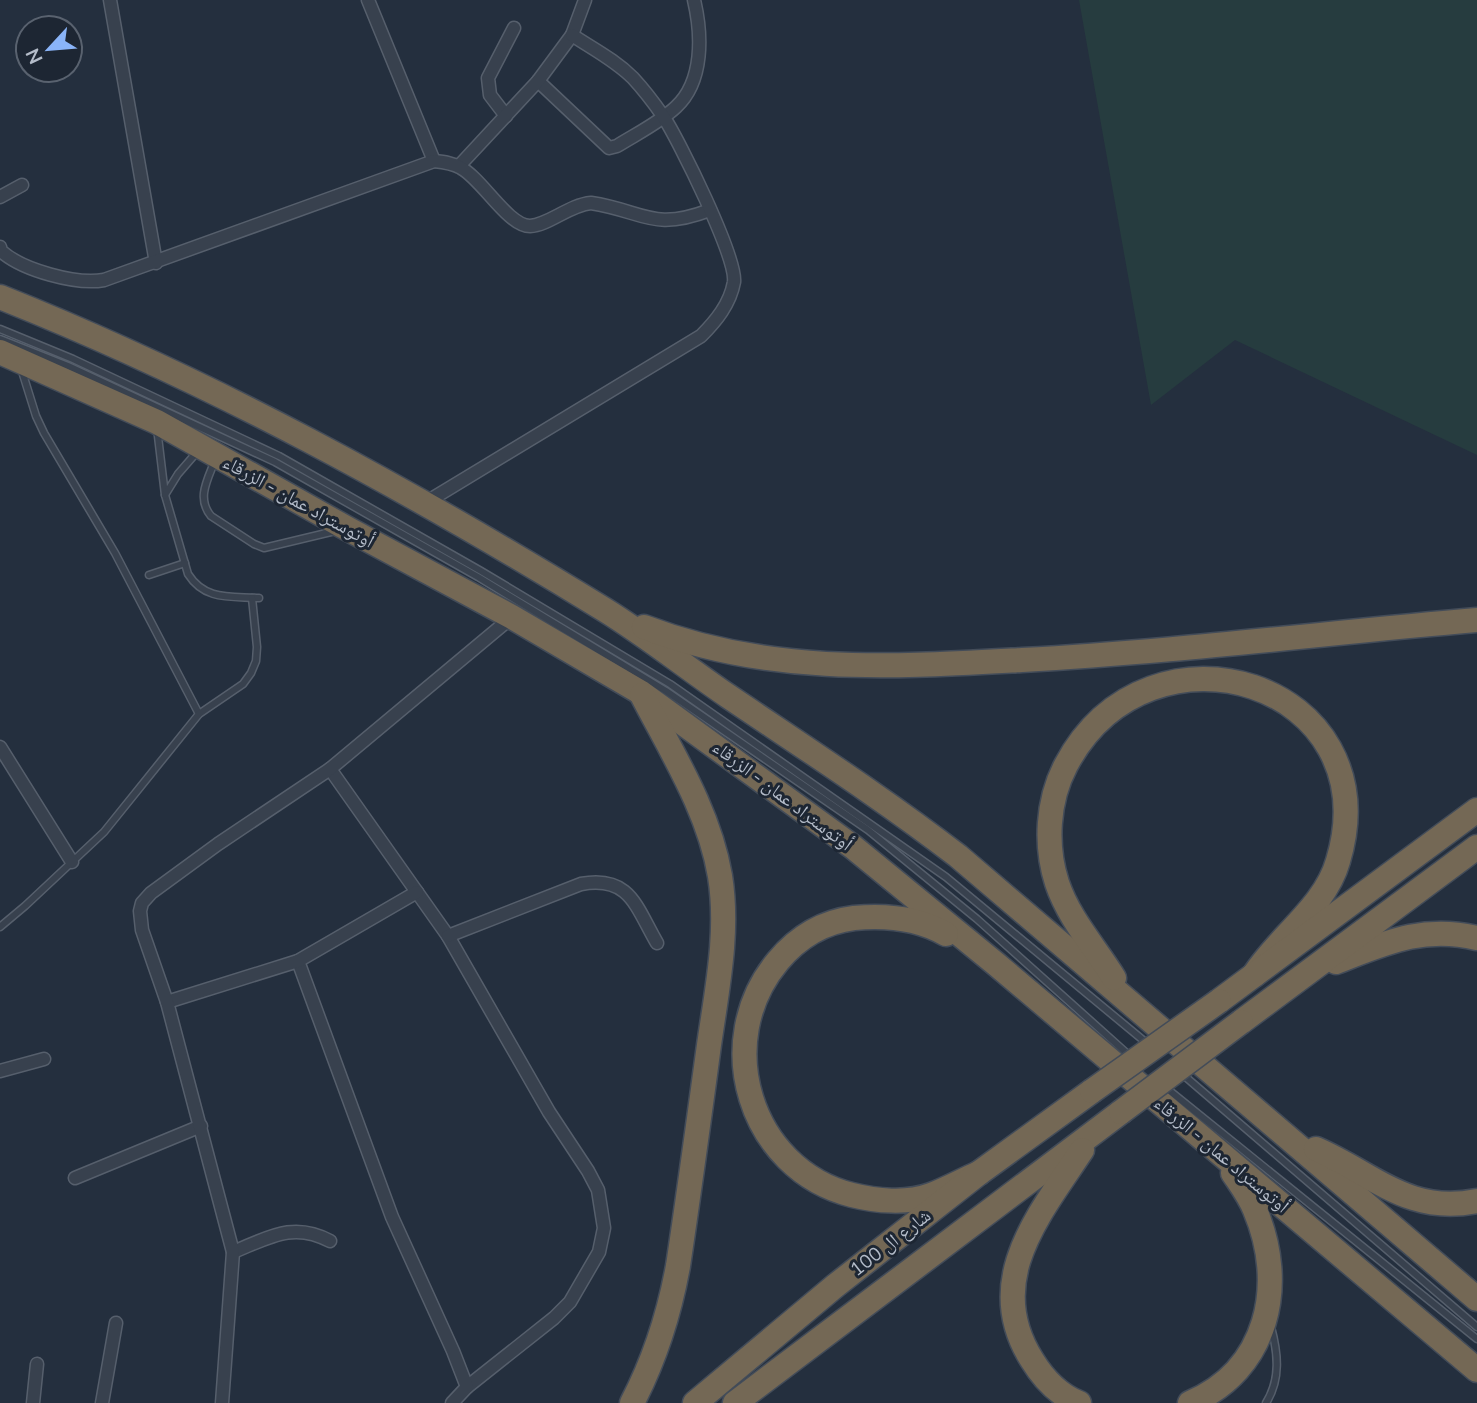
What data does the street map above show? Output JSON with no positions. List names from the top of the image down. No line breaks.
{"streets":{"highway":["أوتوستراد عمان - الزرقاء","شارع ال 100"]},"north":"bottom left"}
